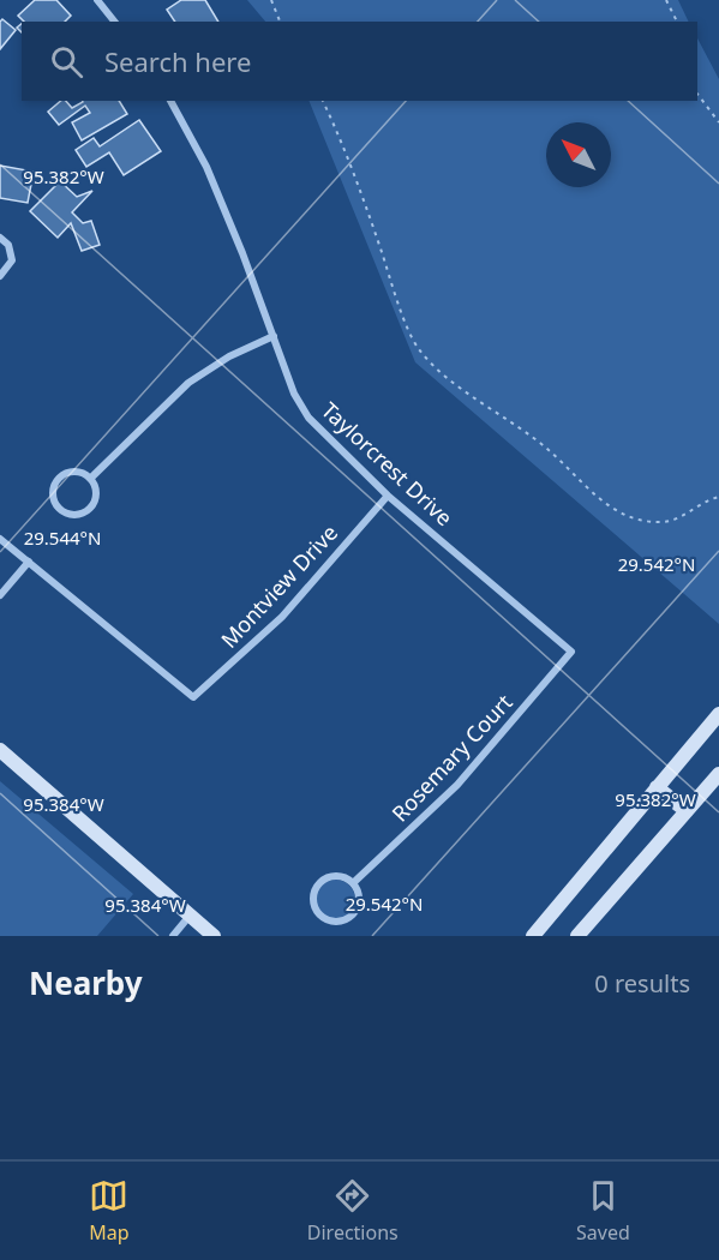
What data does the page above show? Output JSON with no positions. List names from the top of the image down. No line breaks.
{"streets":{"street":["Taylorcrest Drive","Montview Drive","Rosemary Court"]},"crossings":[["Taylorcrest Drive","Montview Drive"],["Taylorcrest Drive","Rosemary Court"]],"north":"top left","page":{"search":"Search here","heading":["Nearby","0 results"],"nav":["Map","Directions","Saved"]},"coordinates":["95.382°W","29.544°N","29.542°N","95.384°W"]}
